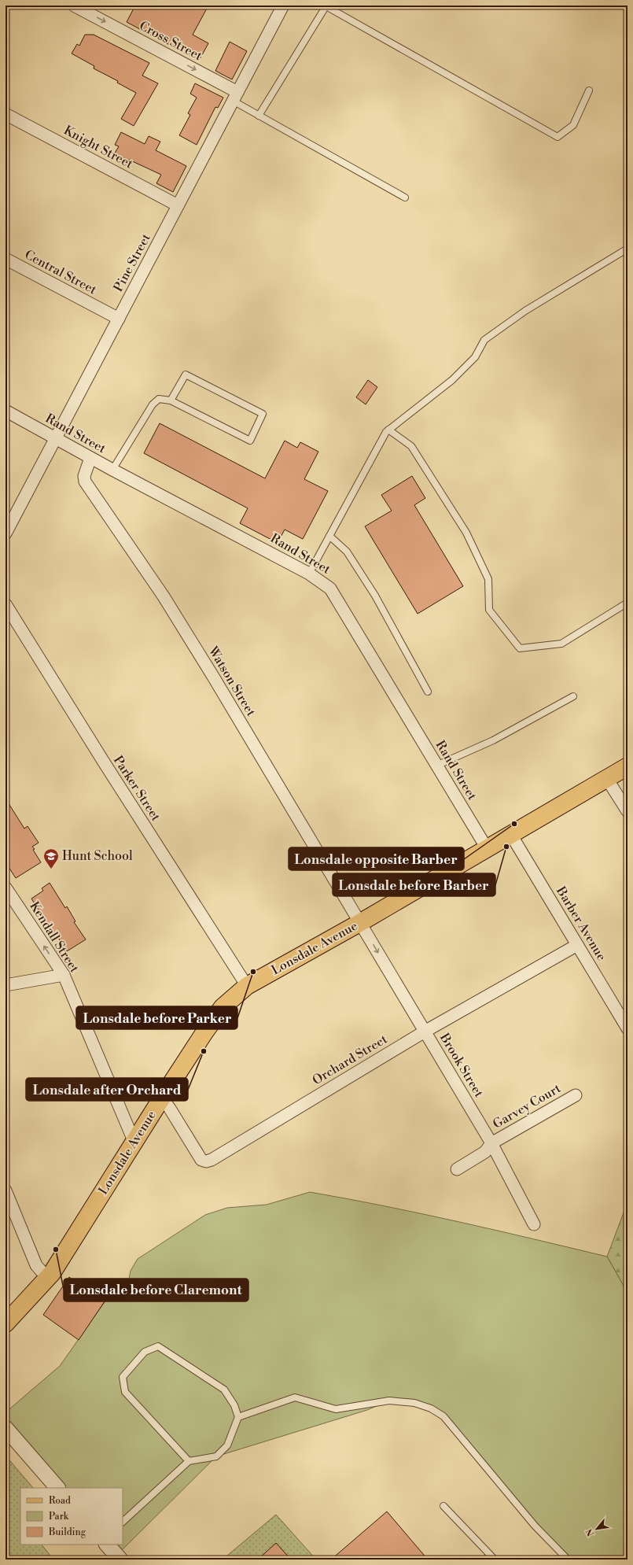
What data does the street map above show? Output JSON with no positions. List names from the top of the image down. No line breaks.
{"streets":{"main road":["Lonsdale Avenue"],"street":["Cross Street","Knight Street","Pine Street","Central Street","Rand Street","Watson Street","Parker Street","Barber Avenue","Kendall Street","Orchard Street","Brook Street","Garvey Court"]},"crossings":[["Cross Street","Pine Street"],["Knight Street","Pine Street"],["Pine Street","Central Street"],["Pine Street","Rand Street"],["Rand Street","Watson Street"],["Rand Street","Lonsdale Avenue"],["Watson Street","Lonsdale Avenue"],["Watson Street","Brook Street"],["Parker Street","Lonsdale Avenue"],["Barber Avenue","Lonsdale Avenue"],["Barber Avenue","Orchard Street"],["Kendall Street","Lonsdale Avenue"],["Lonsdale Avenue","Orchard Street"],["Lonsdale Avenue","Brook Street"],["Orchard Street","Brook Street"],["Brook Street","Garvey Court"]],"one_way":["Cross Street","Kendall Street","Brook Street"],"places":{"other":["Lonsdale opposite Barber","Lonsdale before Barber","Lonsdale before Parker","Lonsdale after Orchard","Lonsdale before Claremont"],"school or university":["Hunt School"]},"legend":["Road","Park","Building"],"north":"bottom left"}
